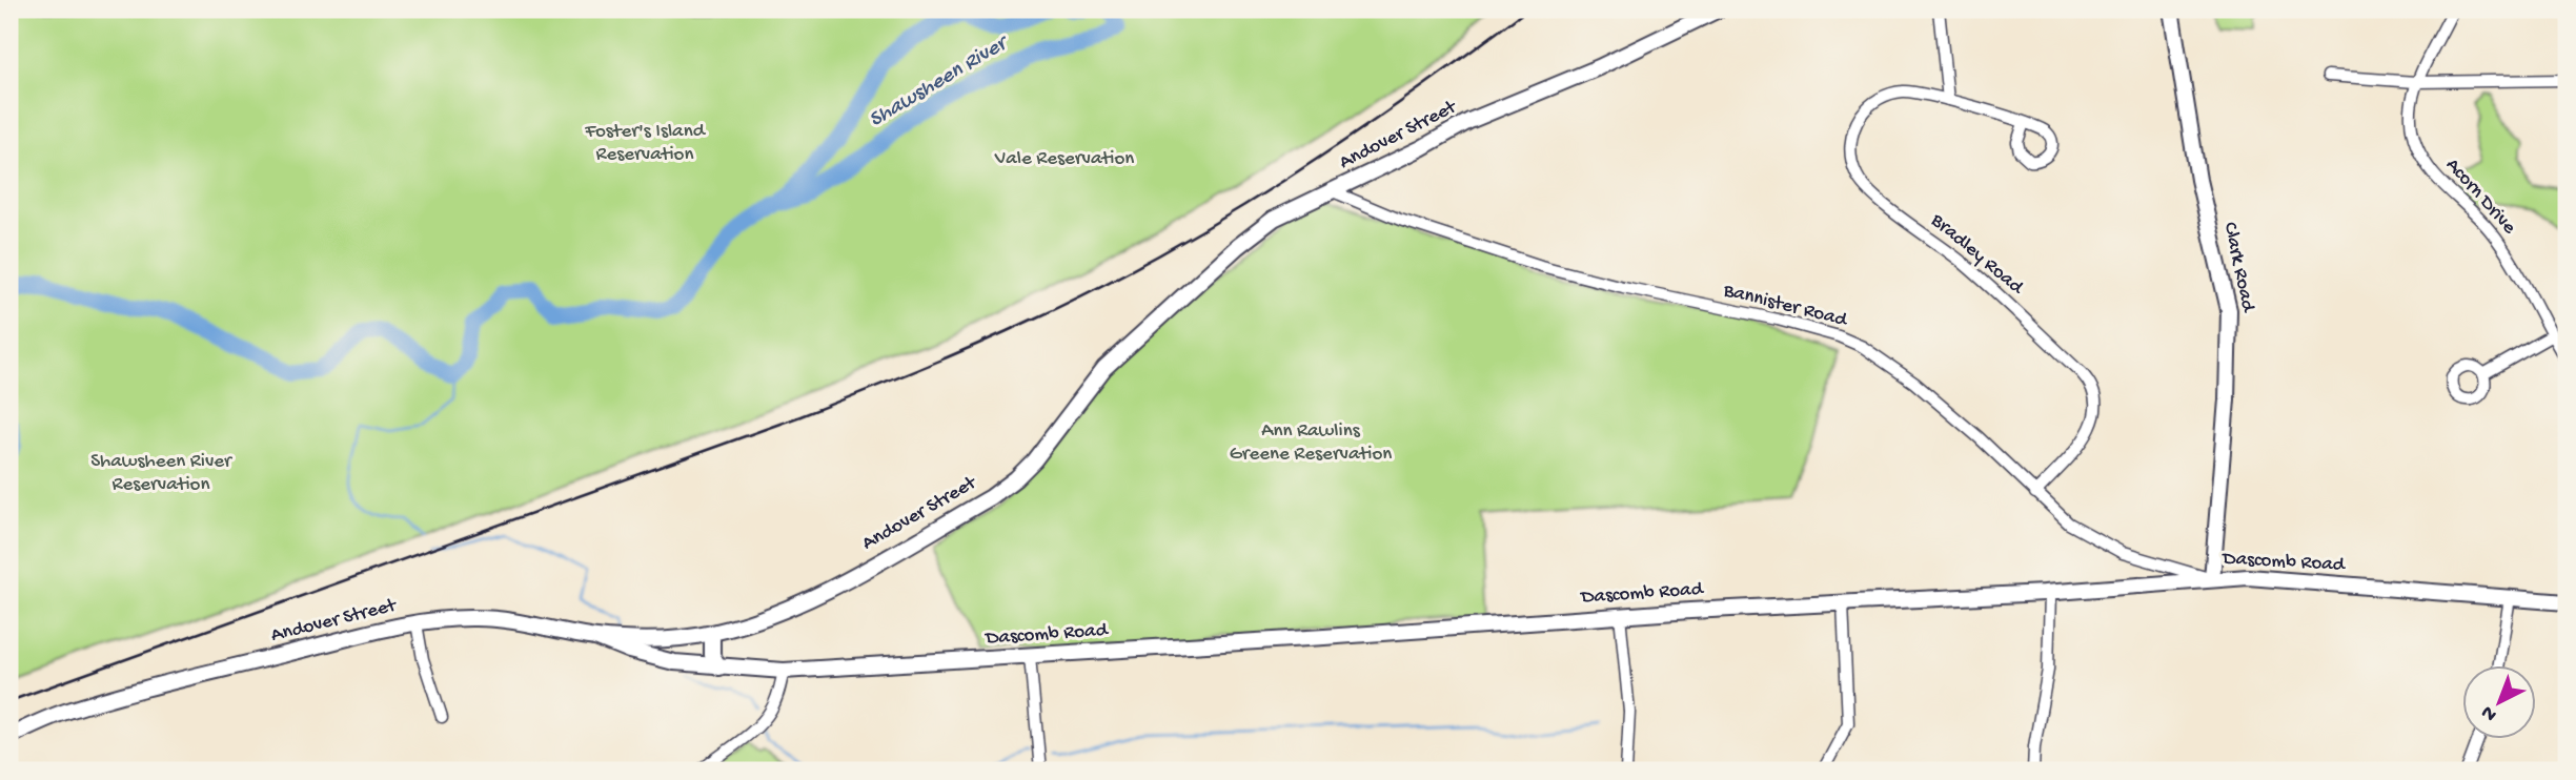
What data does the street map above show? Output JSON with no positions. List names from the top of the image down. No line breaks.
{"streets":{"main road":["Andover Street","Clark Road","Dascomb Road"],"street":["Acorn Drive","Bradley Road","Bannister Road"]},"crossings":[["Andover Street","Bannister Road"],["Andover Street","Dascomb Road"],["Bradley Road","Bannister Road"],["Clark Road","Bannister Road"],["Clark Road","Dascomb Road"],["Bannister Road","Dascomb Road"]],"water":["Shawsheen River"],"parks":["Foster's Island Reservation","Vale Reservation","Ann Rawlins Greene Reservation","Shawsheen River Reservation"],"north":"bottom left"}
